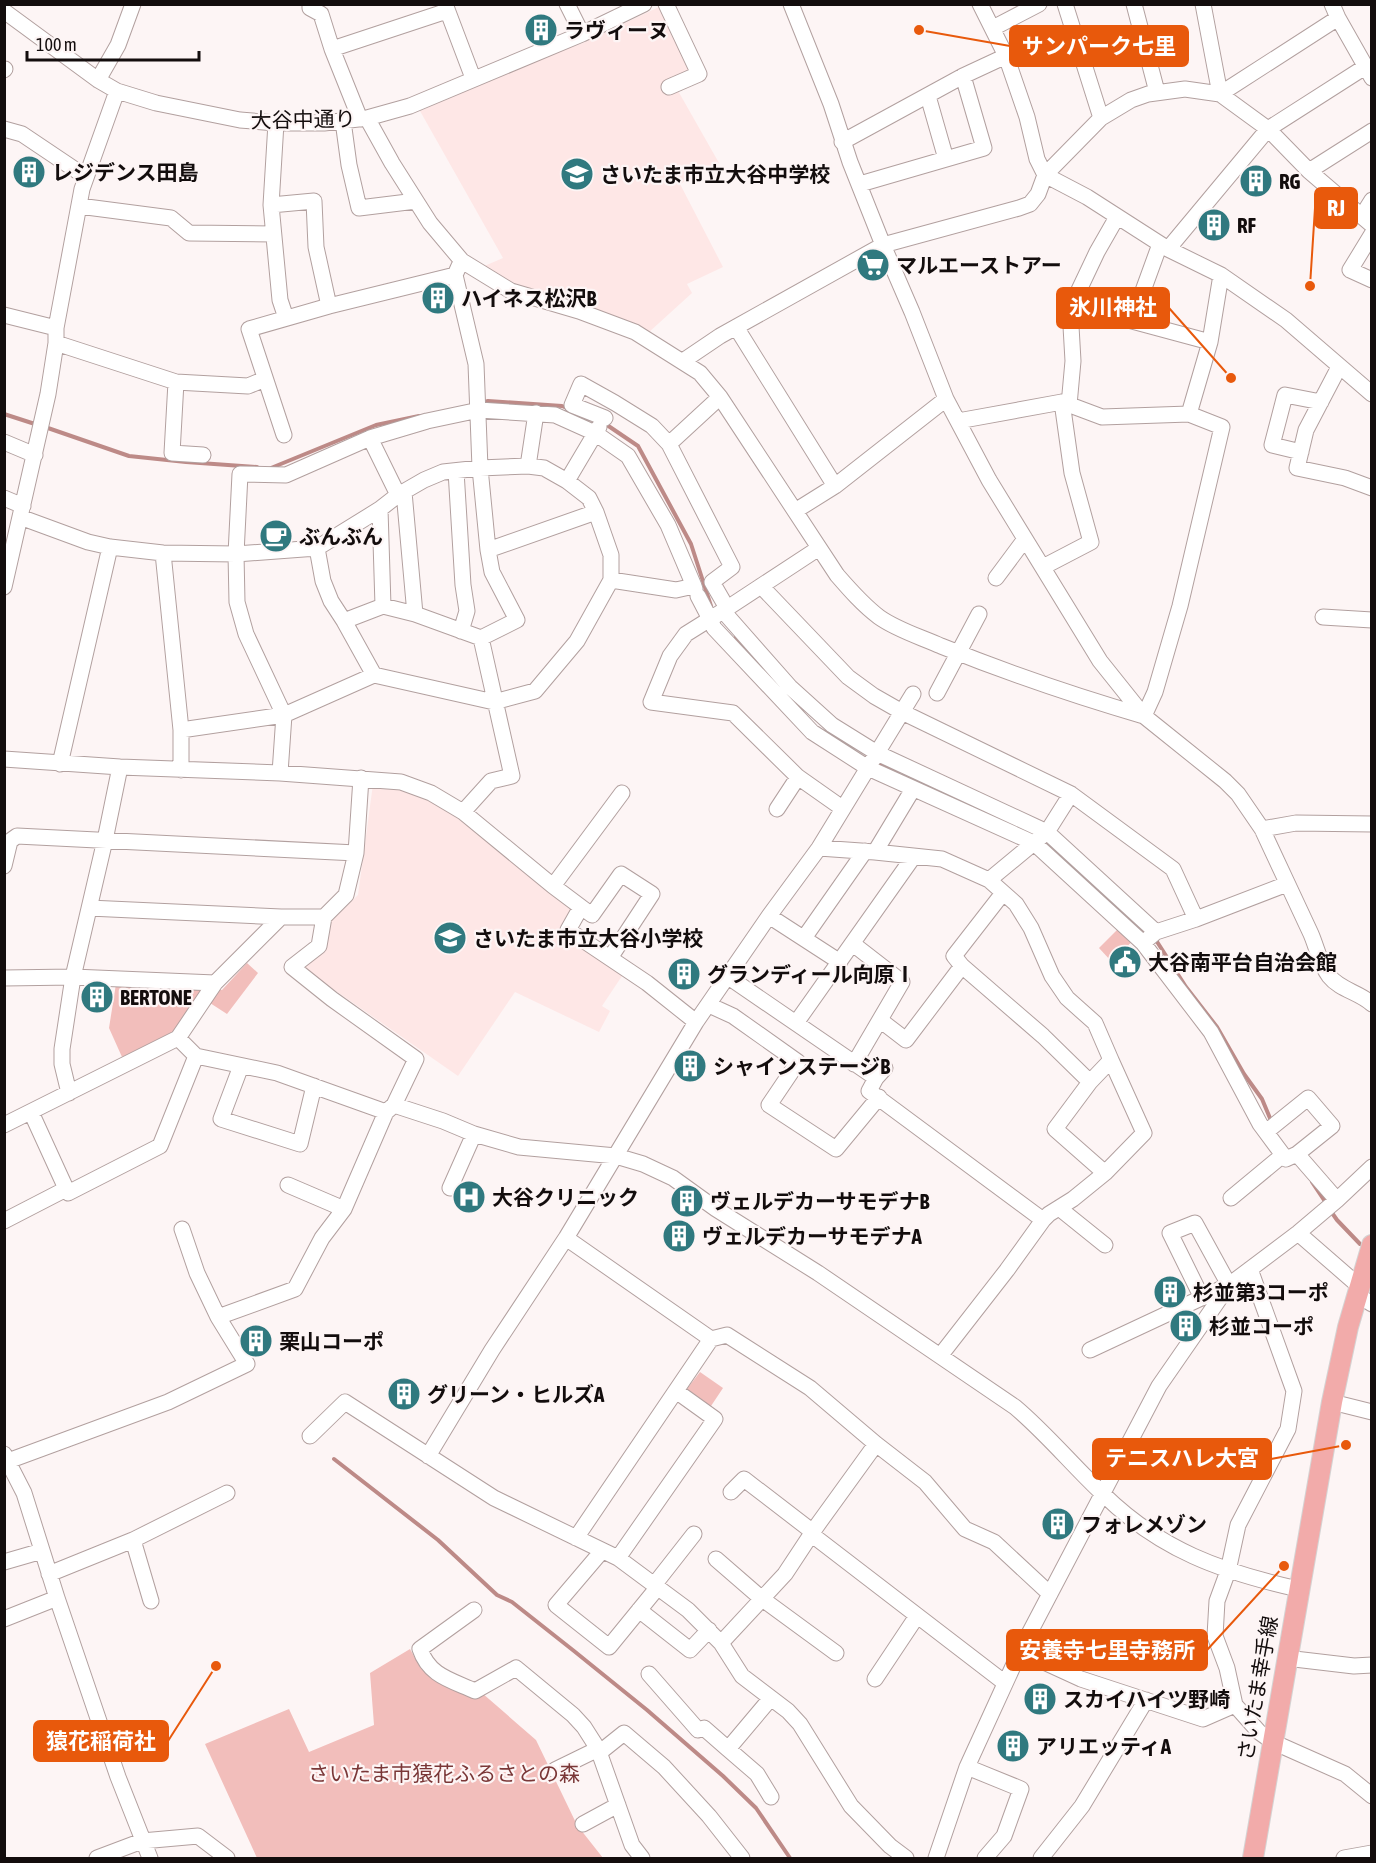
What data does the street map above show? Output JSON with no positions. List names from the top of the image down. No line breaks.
{"streets":{"main road":["さいたま幸手線"],"street":["大谷中通り"]},"parks":["さいたま市猿花ふるさとの森"],"places":{"building":["ラヴィーヌ","レジデンス田島","RG","RF","ハイネス松沢B","グランディール向原Ⅰ","BERTONE","シャインステージB","ヴェルデカーサモデナB","ヴェルデカーサモデナA","杉並第3コーポ","杉並コーポ","栗山コーポ","グリーン・ヒルズA","フォレメゾン","スカイハイツ野崎","アリエッティA"],"other":["サンパーク七里","RJ","氷川神社","テニスハレ大宮","安養寺七里寺務所","猿花稲荷社"],"school or university":["さいたま市立大谷中学校","さいたま市立大谷小学校"],"supermarket":["マルエーストアー"],"cafe":["ぶんぶん"],"public building":["大谷南平台自治会館"],"hospital":["大谷クリニック"]},"scale_bar":"100 m"}
